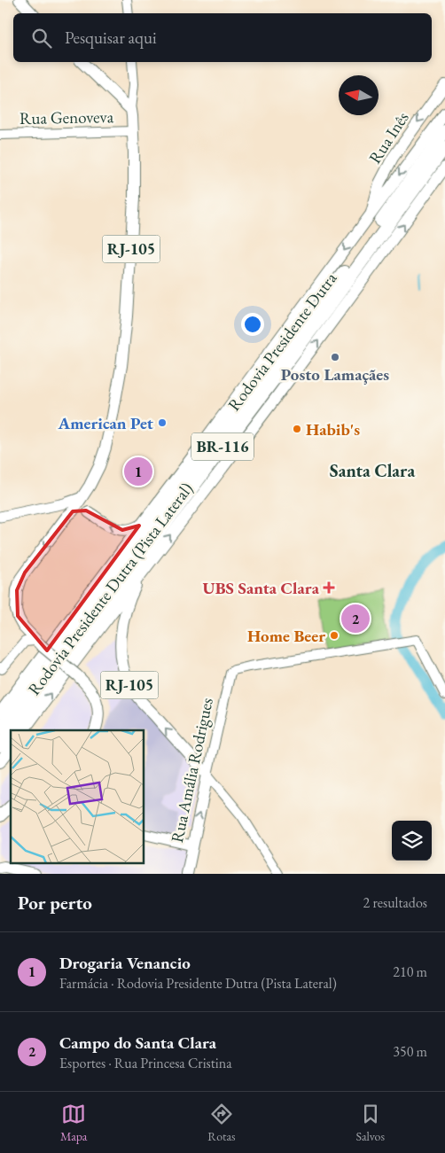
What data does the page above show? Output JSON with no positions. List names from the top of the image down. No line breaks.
{"streets":{"highway":["Rodovia Presidente Dutra","BR-116"],"main road":["Rua Inês","RJ-105","Rodovia Presidente Dutra (Pista Lateral)","Rua Amália Rodrigues"],"street":["Rua Genoveva"]},"crossings":[["Rua Genoveva","RJ-105"],["Rua Inês","Rodovia Presidente Dutra (Pista Lateral)"],["RJ-105","Rodovia Presidente Dutra (Pista Lateral)"],["RJ-105","Rua Amália Rodrigues"]],"one_way":["Rua Inês"],"districts":["Santa Clara"],"places":{"other":["Posto Lamaçães","American Pet","Habib's","Home Beer"],"health":["UBS Santa Clara"]},"north":"left","page":{"search":"Pesquisar aqui","pins":["1","2"],"heading":["Por perto","2 resultados"],"list":[{"mark":"1","name":"Drogaria Venancio","note":"Farmácia · Rodovia Presidente Dutra (Pista Lateral)","value":"210 m"},{"mark":"2","name":"Campo do Santa Clara","note":"Esportes · Rua Princesa Cristina","value":"350 m"}],"nav":["Mapa","Rotas","Salvos"]}}
